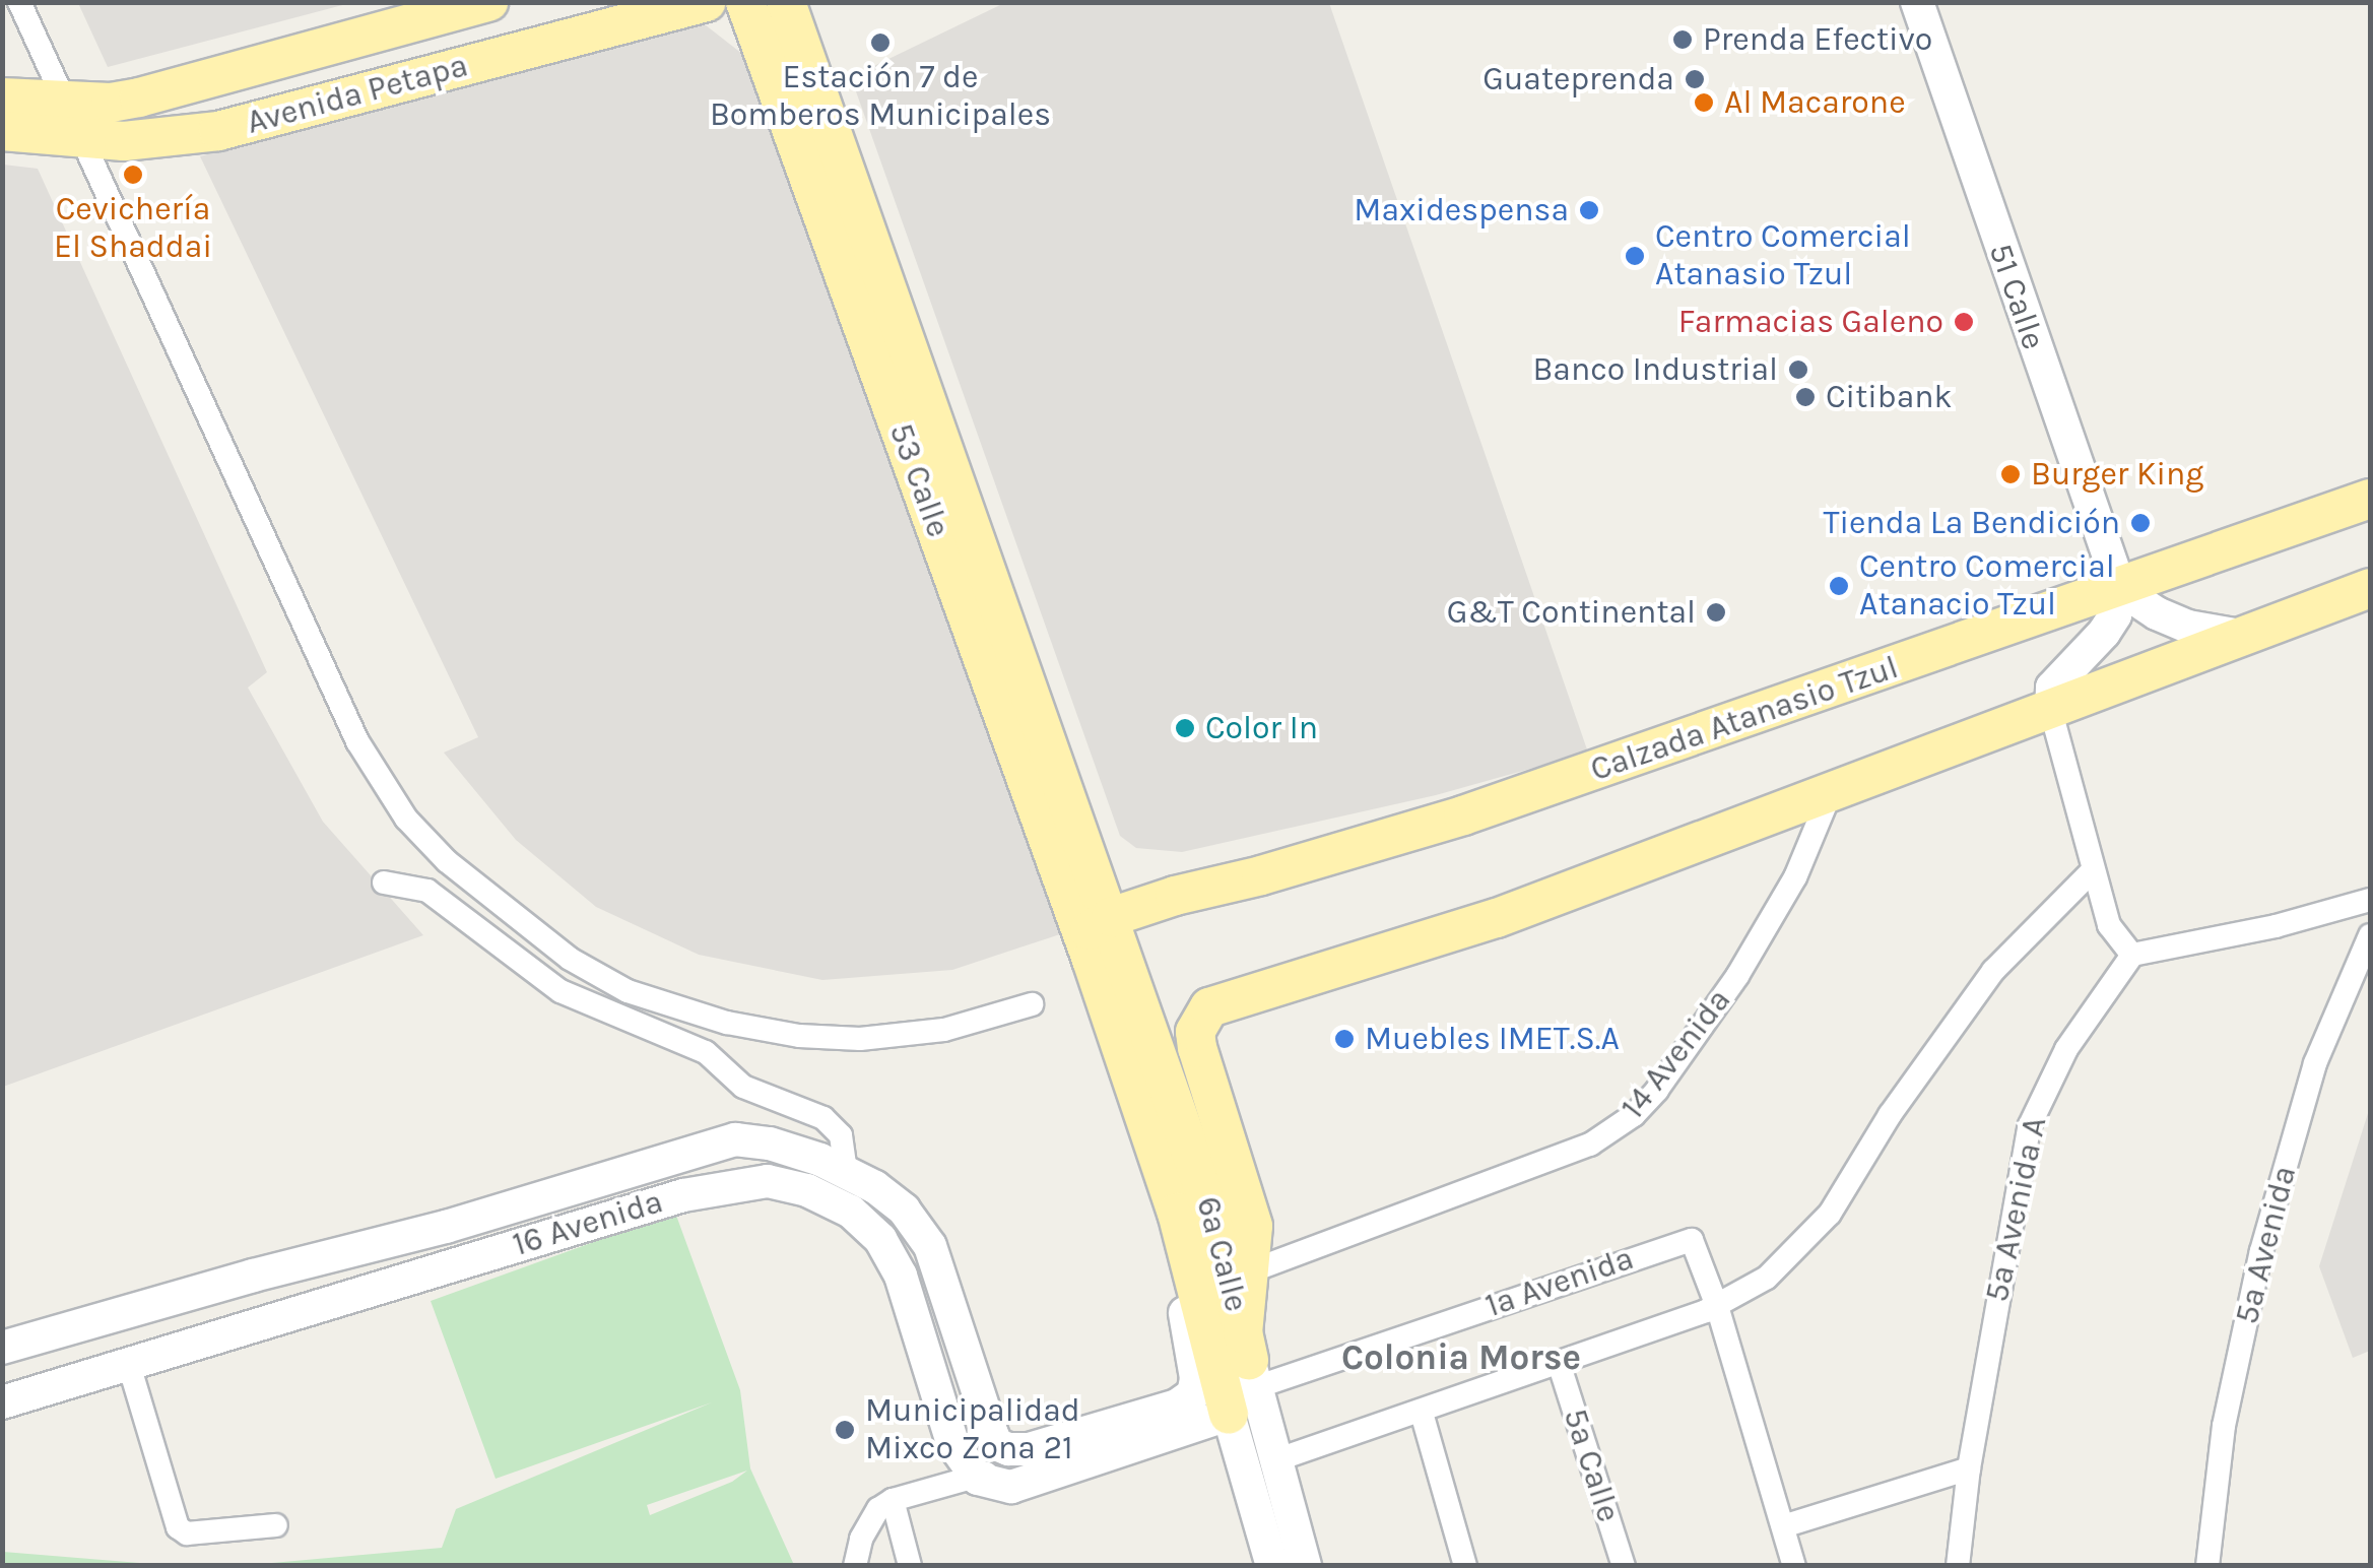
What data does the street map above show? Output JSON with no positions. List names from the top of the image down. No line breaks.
{"streets":{"main road":["Avenida Petapa","51 Calle","53 Calle","Calzada Atanasio Tzul","16 Avenida","6a Calle"],"street":["14 Avenida","5a Avenida A","5a Avenida","1a Avenida","5a Calle"]},"crossings":[["51 Calle","Calzada Atanasio Tzul"],["53 Calle","Calzada Atanasio Tzul"],["53 Calle","6a Calle"],["Calzada Atanasio Tzul","6a Calle"],["6a Calle","1a Avenida"]],"districts":["Colonia Morse"],"places":["Prenda Efectivo","Estación 7 de Bomberos Municipales","Guateprenda","Al Macarone","Cevichería El Shaddai","Maxidespensa","Centro Comercial Atanasio Tzul","Farmacias Galeno","Banco Industrial","Citibank","Burger King","Tienda La Bendición","Centro Comercial Atanacio Tzul","G&T Continental","Color In","Muebles IMET.S.A","Municipalidad Mixco Zona 21"]}
